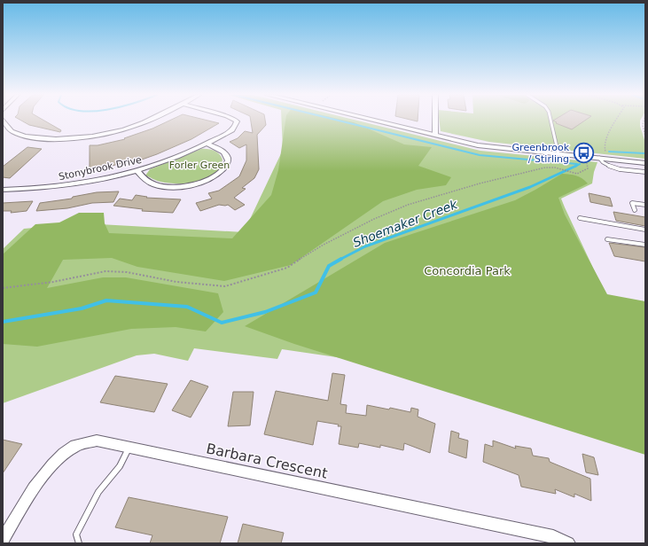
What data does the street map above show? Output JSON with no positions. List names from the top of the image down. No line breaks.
{"streets":{"street":["Stonybrook Drive","Barbara Crescent"]},"water":["Shoemaker Creek"],"parks":["Forler Green","Concordia Park"],"places":{"bus stop":["Greenbrook / Stirling"]}}
